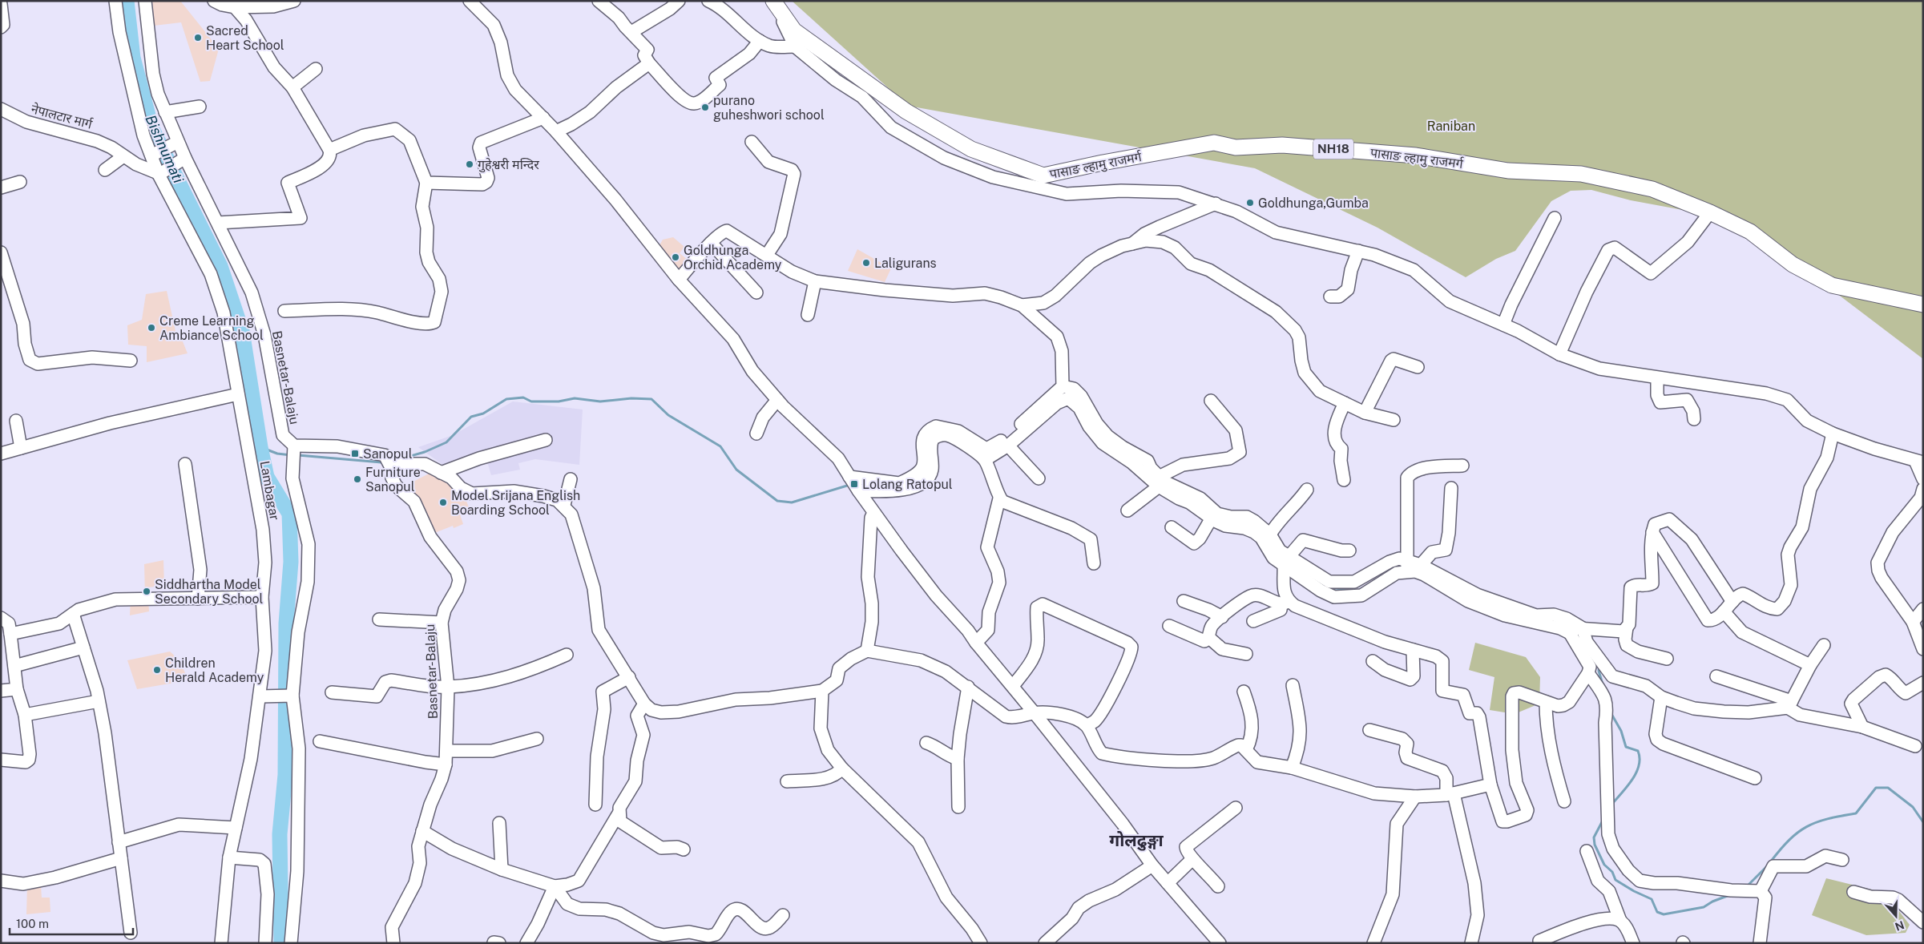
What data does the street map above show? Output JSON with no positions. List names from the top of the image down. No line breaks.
{"streets":{"main road":["NH18","पासाङ ल्हामु राजमर्ग"],"street":["नेपालटार मार्ग","Basnetar-Balaju","Lambagar"]},"crossings":[["नेपालटार मार्ग","Lambagar"]],"districts":["गोलढुङ्गा"],"water":["Bishnumati"],"parks":["Raniban"],"places":{"other":["Sacred Heart School","purano guheshwori school","गुहेश्वरी मन्दिर","Goldhunga,Gumba","Goldhunga Orchid Academy","Laligurans","Creme Learning Ambiance School","Furniture Sanopul","Model Srijana English Boarding School","Siddhartha Model Secondary School","Children Herald Academy"],"transit":["Sanopul","Lolang Ratopul"]},"scale_bar":"100 m","north":"bottom"}
